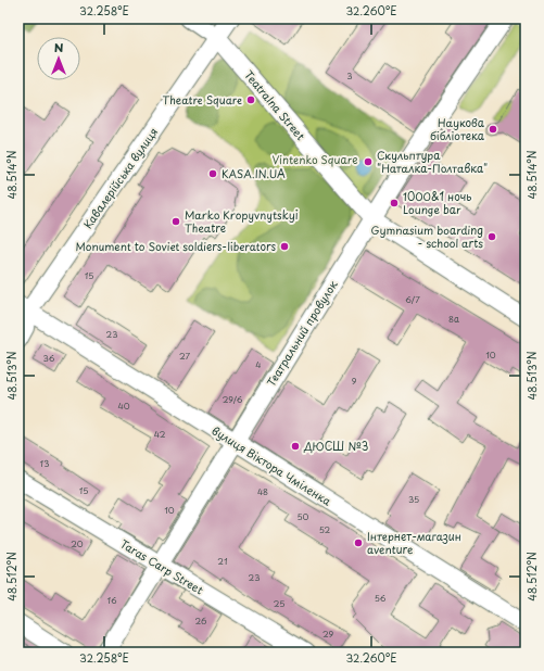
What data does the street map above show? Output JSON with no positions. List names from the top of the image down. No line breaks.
{"streets":{"street":["Teatralna Street","Кавалерійська вулиця","Театральний провулок","вулиця Віктора Чміленка","Taras Carp Street"]},"crossings":[["Teatralna Street","Кавалерійська вулиця"],["Teatralna Street","Театральний провулок"],["Кавалерійська вулиця","вулиця Віктора Чміленка"],["Театральний провулок","вулиця Віктора Чміленка"],["Театральний провулок","Taras Carp Street"]],"parks":["Vintenko Square"],"places":["Theatre Square","Наукова бібліотека","Скульптура \"Наталка-Полтавка\"","KASA.IN.UA","1000&1 ночь Lounge bar","Marko Kropyvnytskyi Theatre","Gymnasium boarding - school arts","Monument to Soviet soldiers-liberators","ДЮСШ №3","Інтернет-магазин aventure"],"house_numbers":["3","15","6/7","8а","23","10","27","36","4","9","29/6","40","42","13","15","48","35","10","50","52","20","21","23","56","16","25","26","29"],"north":"top","coordinates":["32.258°E","32.260°E","48.514°N","48.513°N","48.512°N"]}
